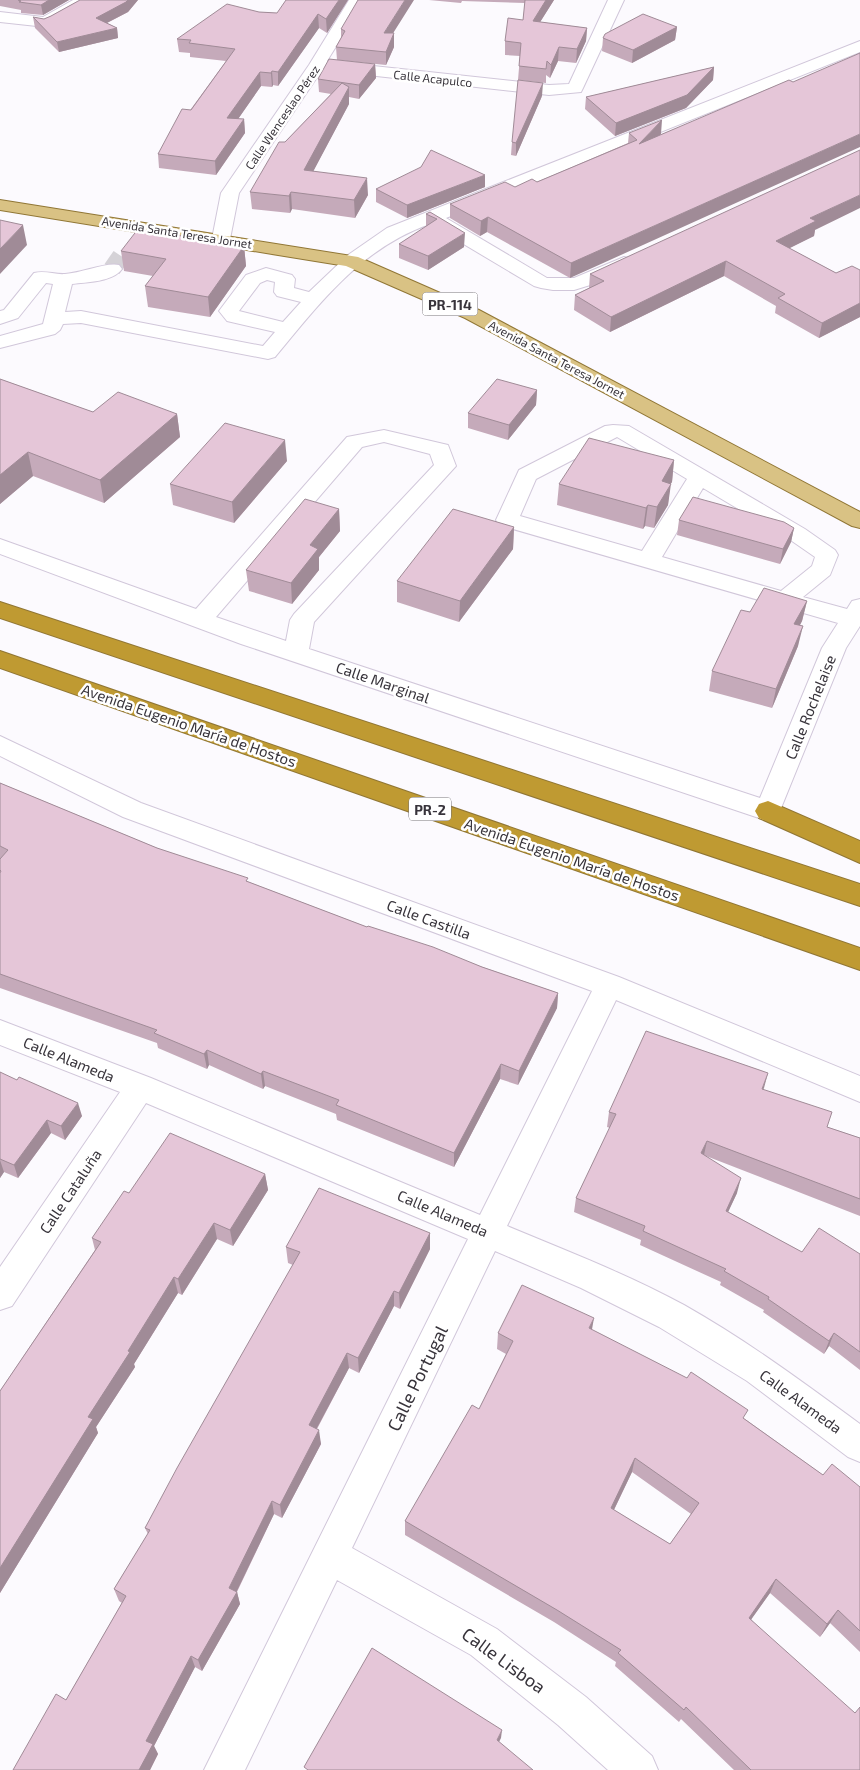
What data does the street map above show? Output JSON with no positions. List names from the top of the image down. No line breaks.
{"streets":{"highway":["Avenida Eugenio María de Hostos","PR-2"],"main road":["Avenida Santa Teresa Jornet","PR-114"],"street":["Calle Acapulco","Calle Wenceslao Pérez","Calle Marginal","Calle Rochelaise","Calle Castilla","Calle Alameda","Calle Cataluña","Calle Portugal","Calle Lisboa"]},"crossings":[["Calle Acapulco","Calle Wenceslao Pérez"],["Calle Wenceslao Pérez","Avenida Santa Teresa Jornet"],["Calle Marginal","Calle Rochelaise"],["Calle Castilla","Calle Portugal"],["Calle Alameda","Calle Cataluña"],["Calle Alameda","Calle Portugal"],["Calle Portugal","Calle Lisboa"]]}
